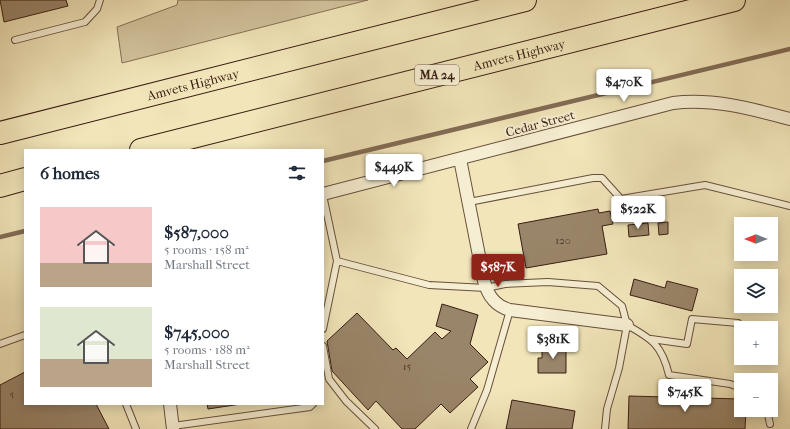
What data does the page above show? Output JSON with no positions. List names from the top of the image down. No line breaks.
{"streets":{"highway":["Amvets Highway","MA 24"],"street":["Cedar Street"]},"house_numbers":["120","15","5"],"north":"left","page":{"price":["$470K","$449K","$522K","$587K","$381K","$745K"],"heading":"6 homes","list":[{"name":"$587,000","note":"5 rooms · 158 m² · Marshall Street"},{"name":"$745,000","note":"5 rooms · 188 m² · Marshall Street"}],"map_buttons":["+","−"]}}
